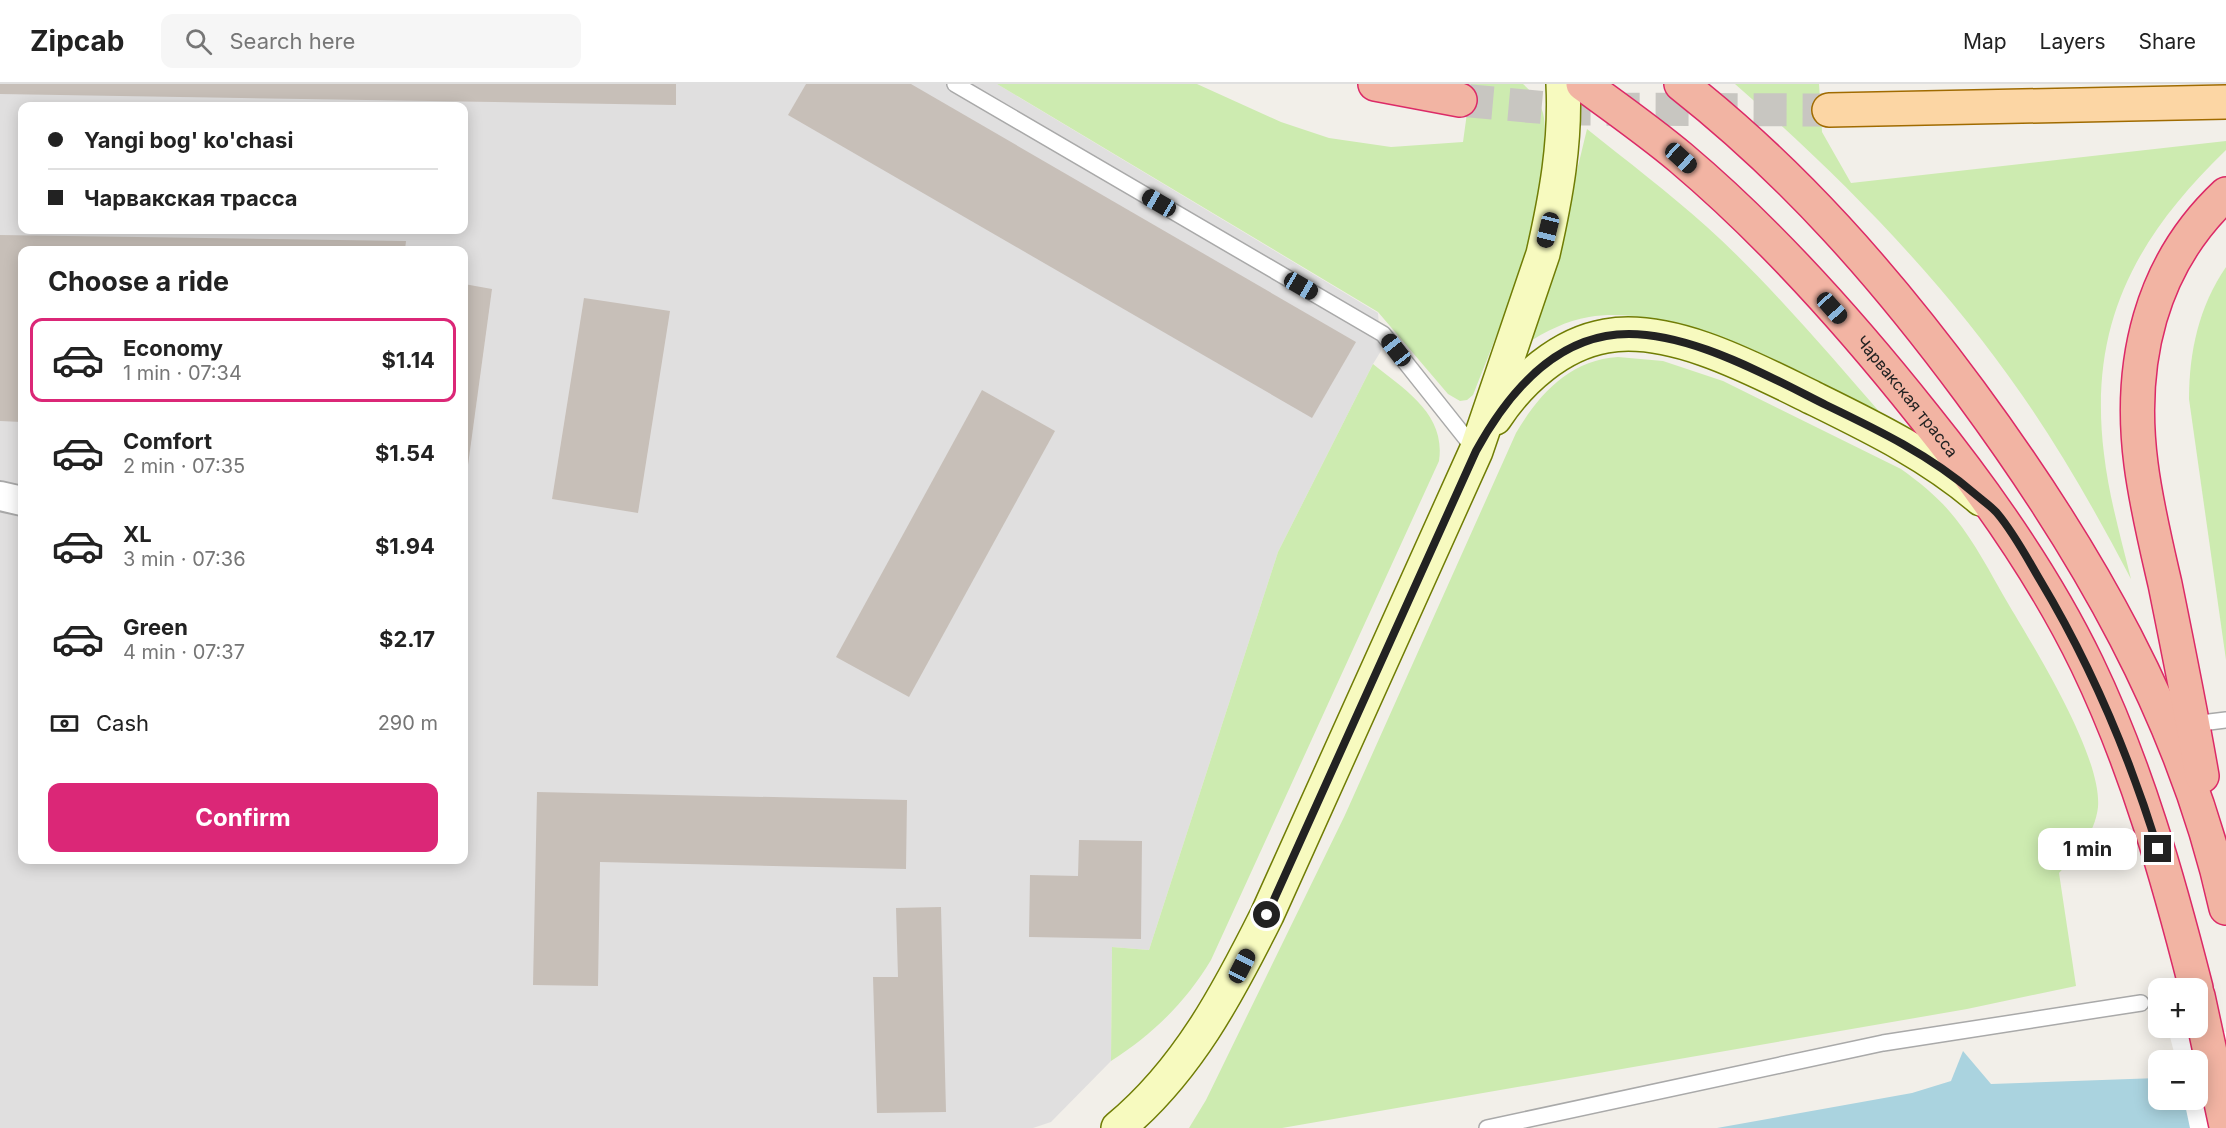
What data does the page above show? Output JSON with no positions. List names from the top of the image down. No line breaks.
{"streets":{"highway":["Чарвакская трасса"]},"page":{"header":"Zipcab","search":"Search here","nav":["Map","Layers","Share"],"banner":["Yangi bog' ko'chasi","Чарвакская трасса"],"heading":"Choose a ride","list":[{"name":"Economy","note":"1 min · 07:34","value":"$1.14"},{"name":"Comfort","note":"2 min · 07:35","value":"$1.54"},{"name":"XL","note":"3 min · 07:36","value":"$1.94"},{"name":"Green","note":"4 min · 07:37","value":"$2.17"}],"pay":["Cash","290 m"],"buttons":"Confirm","bubble":"1 min","map_buttons":["+","−"]}}
